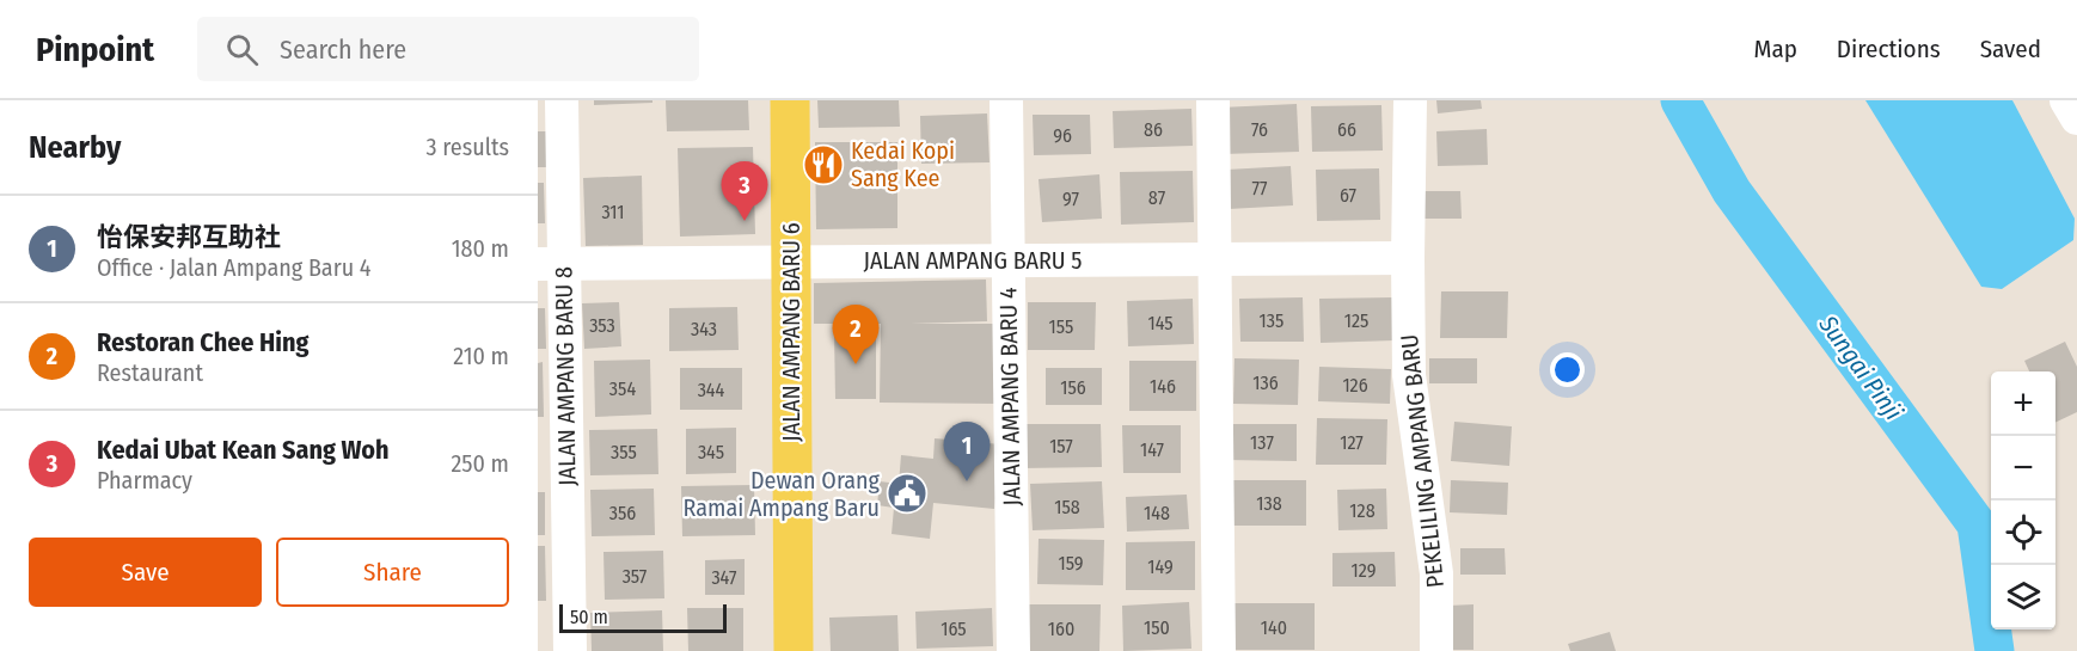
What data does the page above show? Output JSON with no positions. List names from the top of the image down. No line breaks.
{"streets":{"main road":["JALAN AMPANG BARU 6"],"street":["JALAN AMPANG BARU 5","JALAN AMPANG BARU 8","JALAN AMPANG BARU 4","PEKELILING AMPANG BARU"]},"crossings":[["JALAN AMPANG BARU 5","JALAN AMPANG BARU 6"],["JALAN AMPANG BARU 5","JALAN AMPANG BARU 8"],["JALAN AMPANG BARU 5","JALAN AMPANG BARU 4"],["JALAN AMPANG BARU 5","PEKELILING AMPANG BARU"]],"water":["Sungai Pinji"],"places":{"restaurant":["Kedai Kopi Sang Kee"],"public building":["Dewan Orang Ramai Ampang Baru"]},"house_numbers":["86","76","66","96","77","67","87","97","311","135","125","145","353","155","343","136","126","146","156","354","344","137","127","157","147","355","345","138","158","128","356","148","159","149","129","357","347","150","140","165","160"],"scale_bar":"50 m","page":{"header":"Pinpoint","search":"Search here","nav":["Map","Directions","Saved"],"heading":["Nearby","3 results"],"pins":["3","2","1"],"list":[{"mark":"1","name":"怡保安邦互助社","note":"Office · Jalan Ampang Baru 4","value":"180 m"},{"mark":"2","name":"Restoran Chee Hing","note":"Restaurant","value":"210 m"},{"mark":"3","name":"Kedai Ubat Kean Sang Woh","note":"Pharmacy","value":"250 m"}],"map_buttons":["+","−"],"buttons":["Save","Share"],"scale":"50 m"}}
